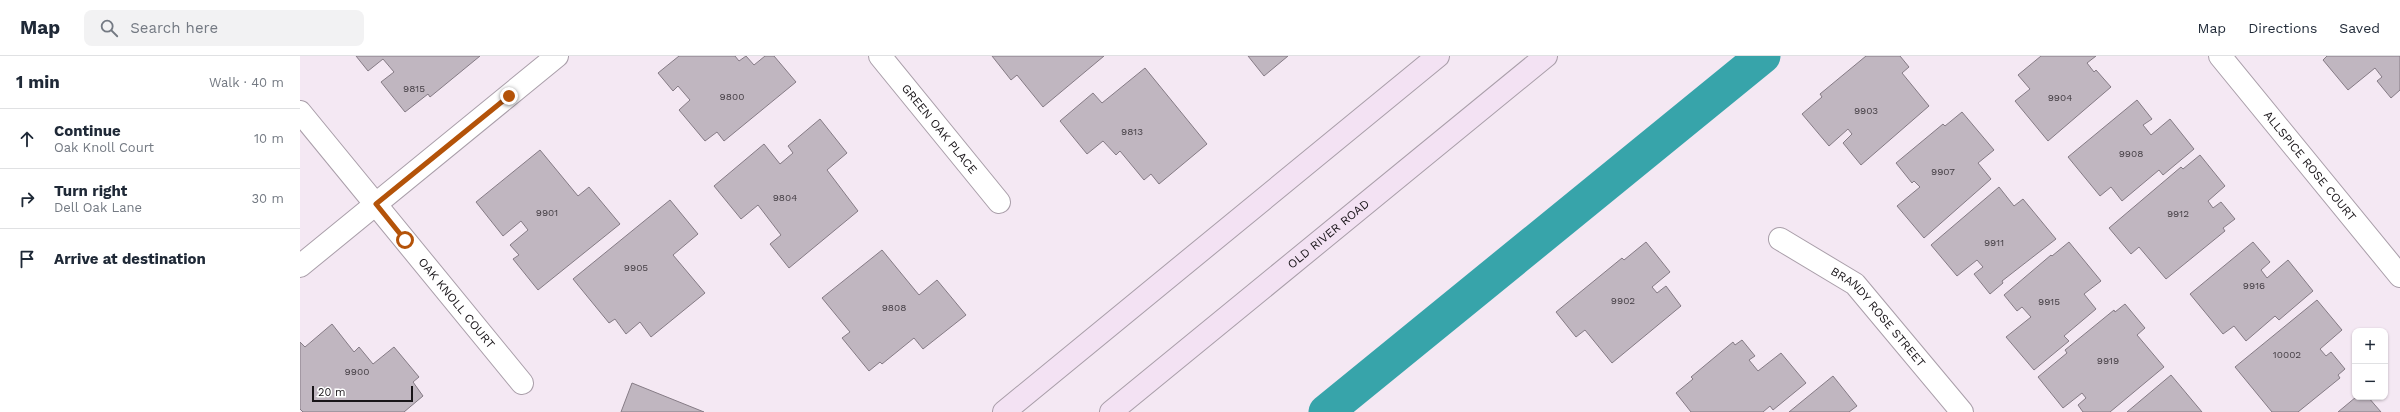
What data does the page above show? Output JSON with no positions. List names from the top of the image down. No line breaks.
{"streets":{"main road":["OLD RIVER ROAD"],"street":["GREEN OAK PLACE","ALLSPICE ROSE COURT","OAK KNOLL COURT","BRANDY ROSE STREET"]},"house_numbers":["9815","9800","9904","9903","9813","9908","9907","9804","9901","9912","9911","9905","9916","9902","9915","9808","10002","9919","9900"],"scale_bar":"20 m","page":{"header":"Map","search":"Search here","nav":["Map","Directions","Saved"],"heading":["1 min","Walk · 40 m"],"list":[["Continue","Oak Knoll Court","10 m"],["Turn right","Dell Oak Lane","30 m"],"Arrive at destination"],"map_buttons":["+","−"],"scale":"20 m"}}
